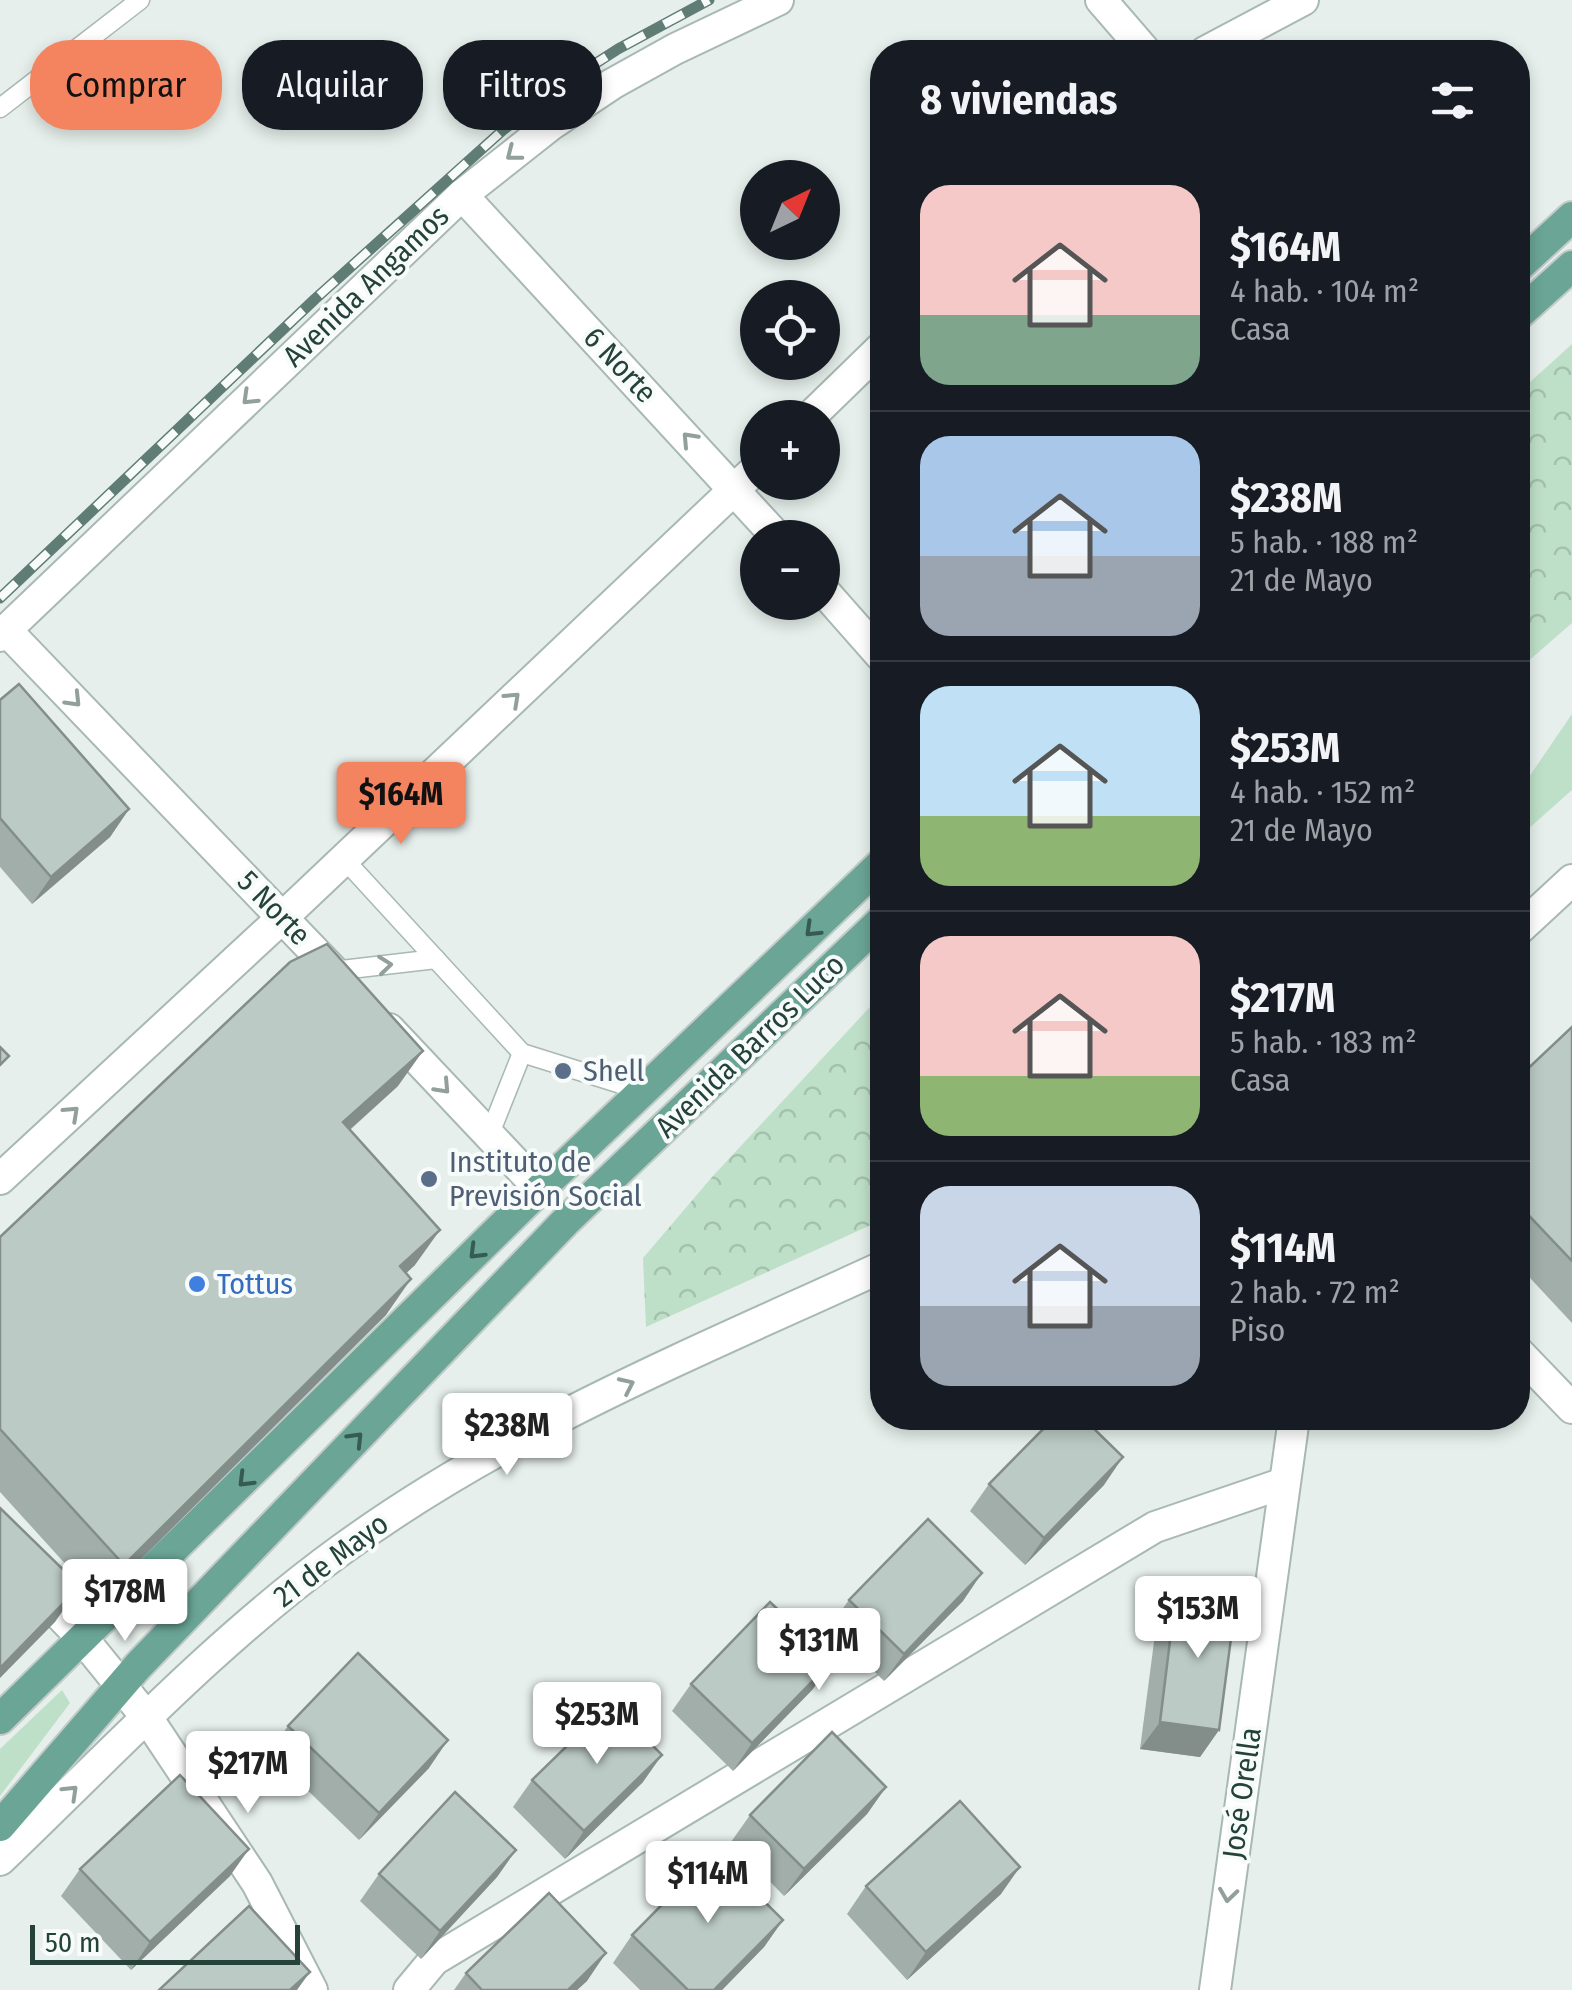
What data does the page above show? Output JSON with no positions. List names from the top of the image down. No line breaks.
{"streets":{"main road":["Avenida Barros Luco"],"street":["Avenida Angamos","6 Norte","5 Norte","21 de Mayo","José Orella"]},"crossings":[["Avenida Angamos","6 Norte"],["Avenida Angamos","5 Norte"],["5 Norte","Avenida Barros Luco"]],"one_way":["Avenida Angamos","6 Norte","5 Norte","21 de Mayo","José Orella"],"places":["Shell","Instituto de Previsión Social","Tottus"],"scale_bar":"50 m","north":"top right","page":{"chip":["Comprar","Alquilar","Filtros"],"heading":"8 viviendas","map_buttons":["+","−"],"list":[{"name":"$164M","note":"4 hab. · 104 m² · Casa"},{"name":"$238M","note":"5 hab. · 188 m² · 21 de Mayo"},{"name":"$253M","note":"4 hab. · 152 m² · 21 de Mayo"},{"name":"$217M","note":"5 hab. · 183 m² · Casa"},{"name":"$114M","note":"2 hab. · 72 m² · Piso"}],"price":["$164M","$238M","$178M","$153M","$131M","$253M","$217M","$114M"],"scale":"50 m"}}
